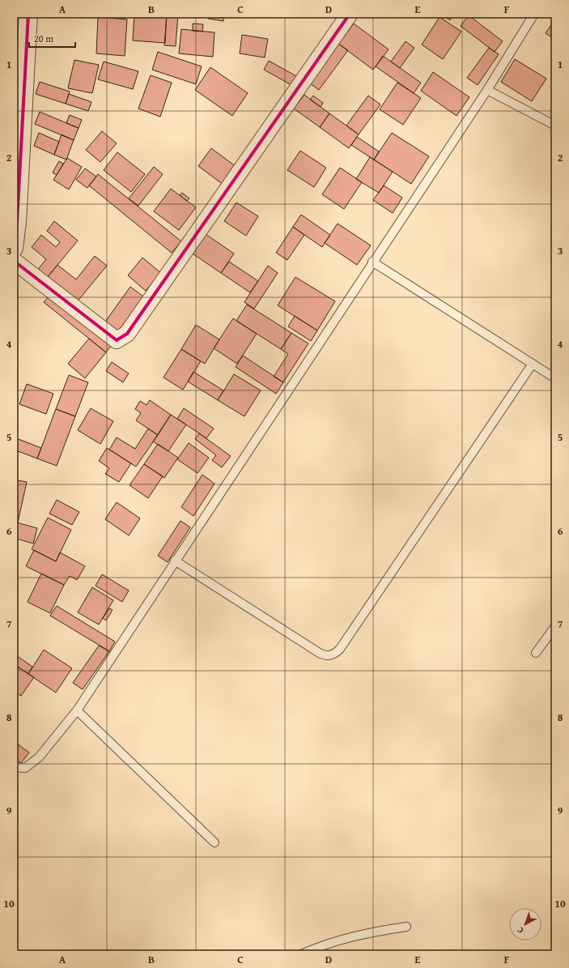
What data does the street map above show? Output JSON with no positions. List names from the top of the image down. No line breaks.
{"scale_bar":"20 m","north":"bottom left","grid":{"columns":["A","B","C","D","E","F"],"rows":["1","2","3","4","5","6","7","8","9","10"]}}
